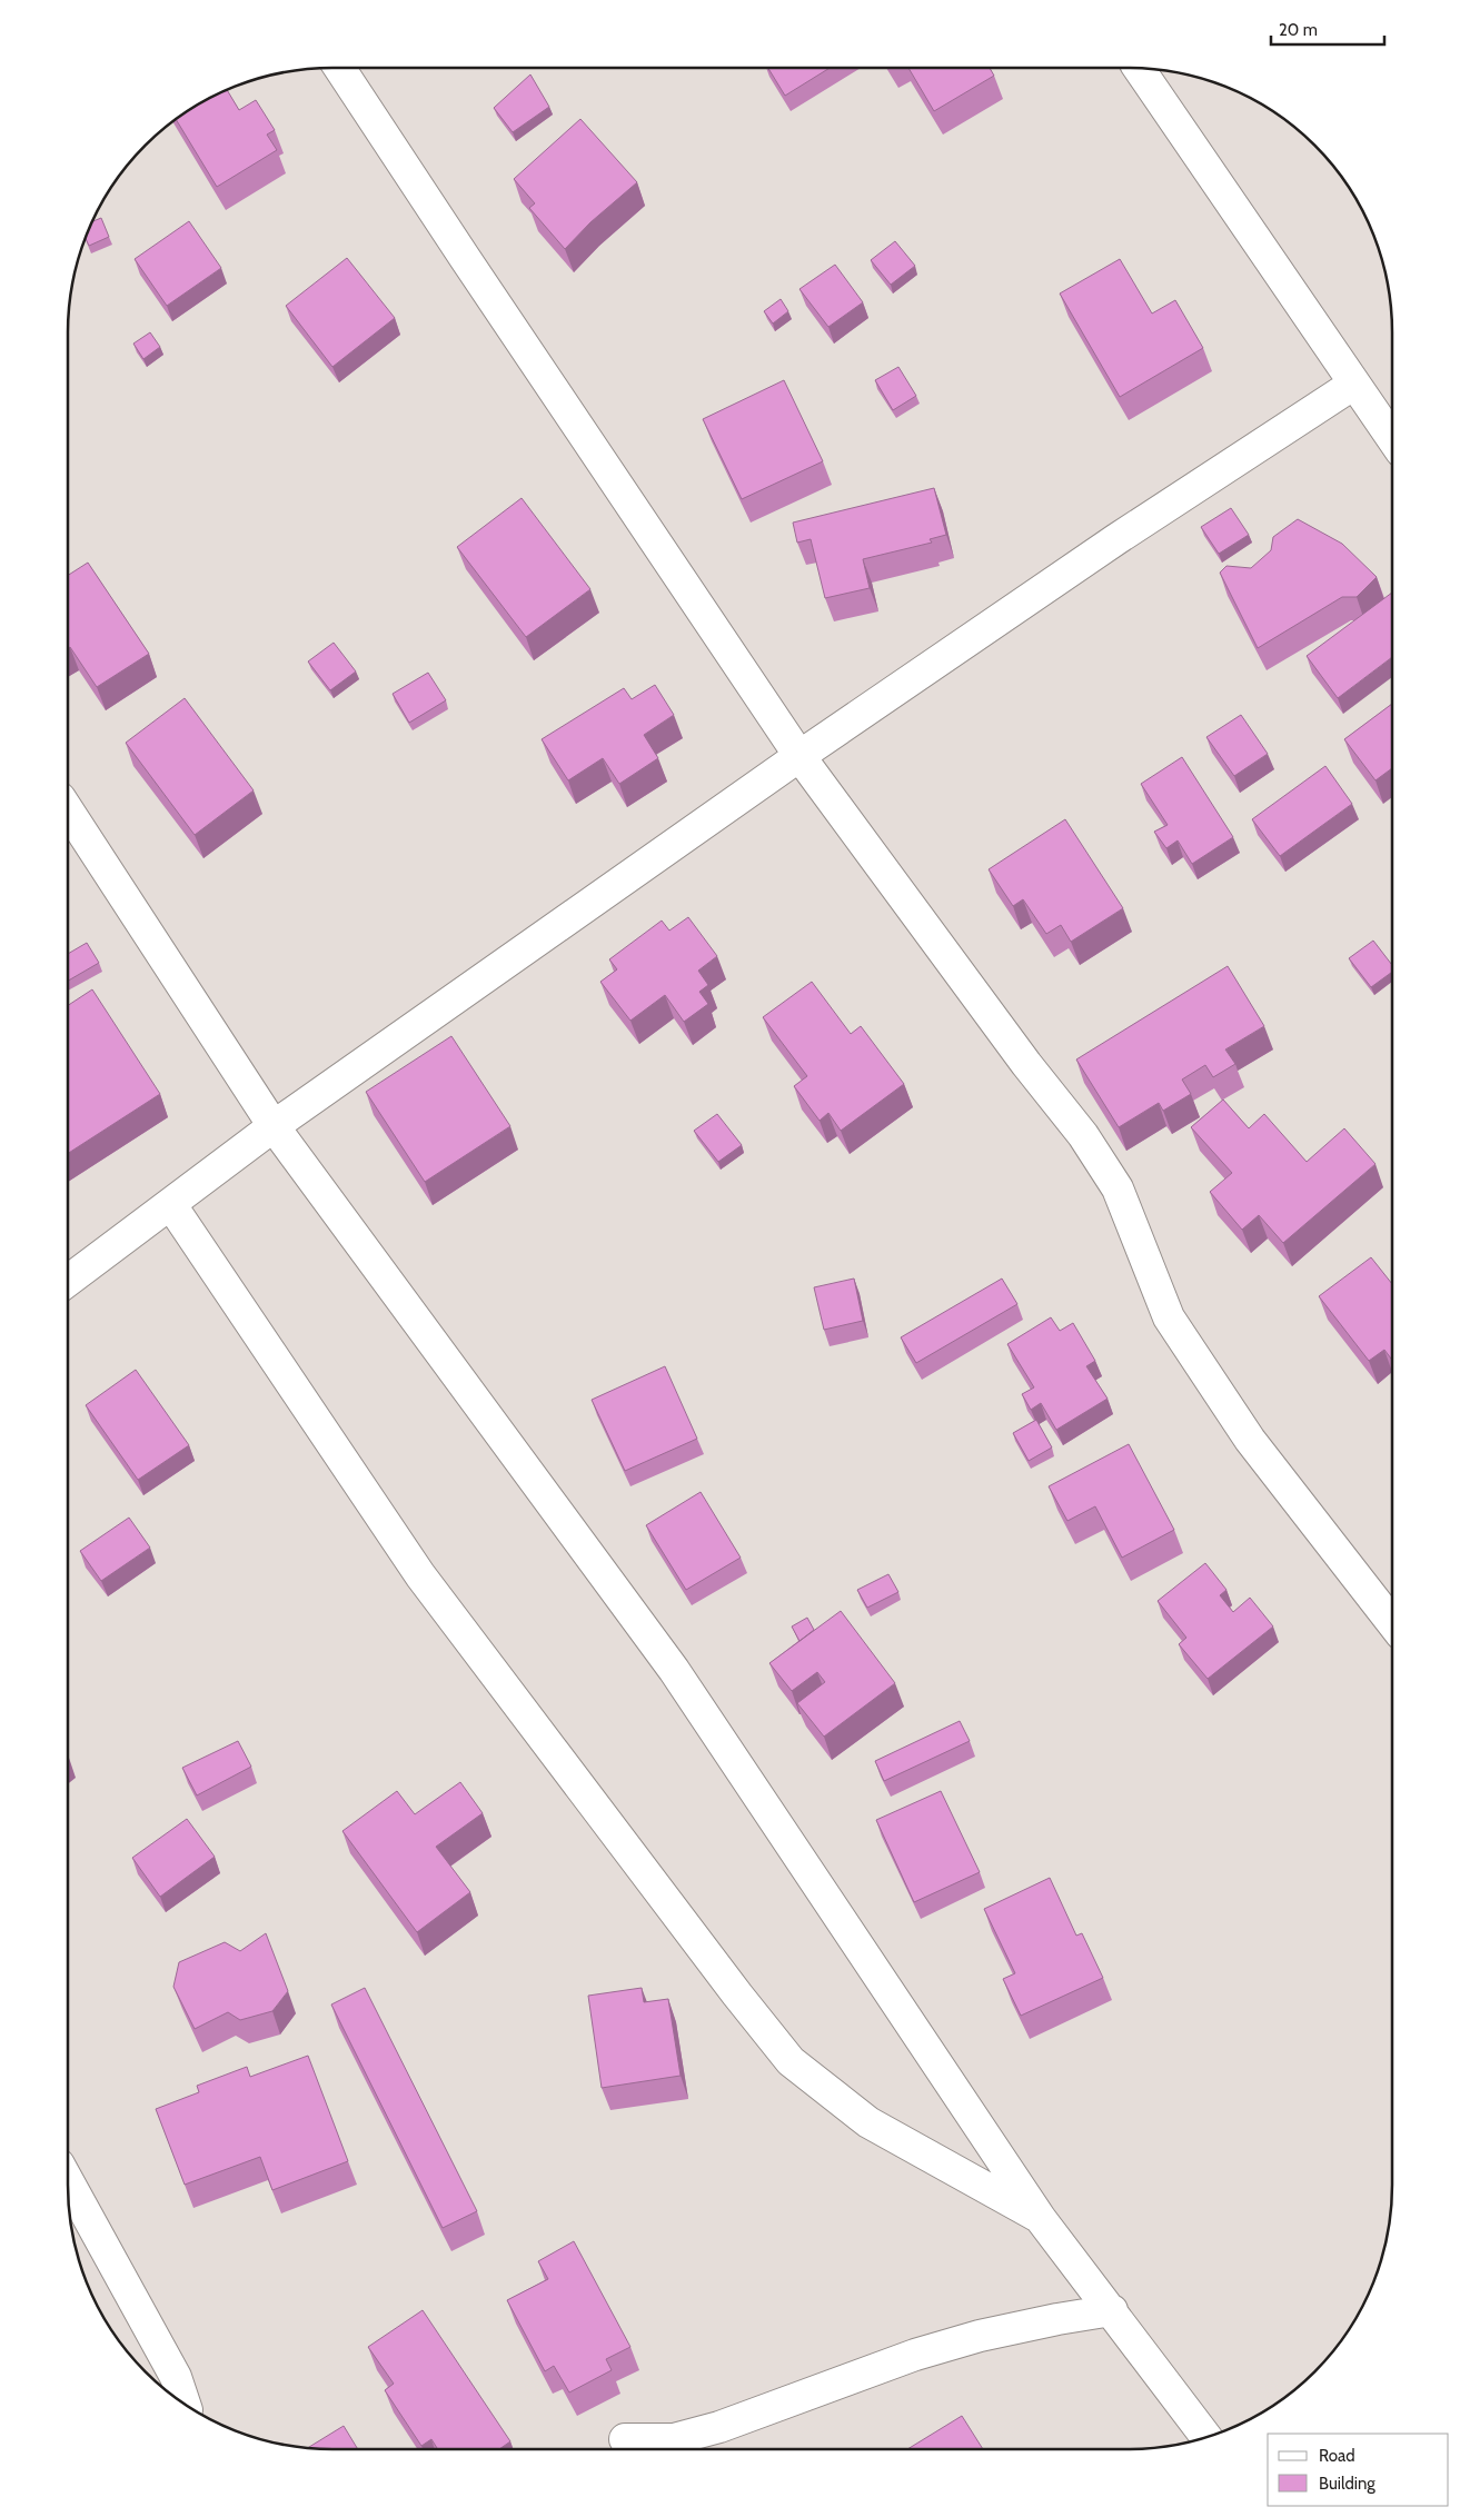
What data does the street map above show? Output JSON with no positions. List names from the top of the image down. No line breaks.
{"legend":["Road","Building"],"scale_bar":"20 m"}
